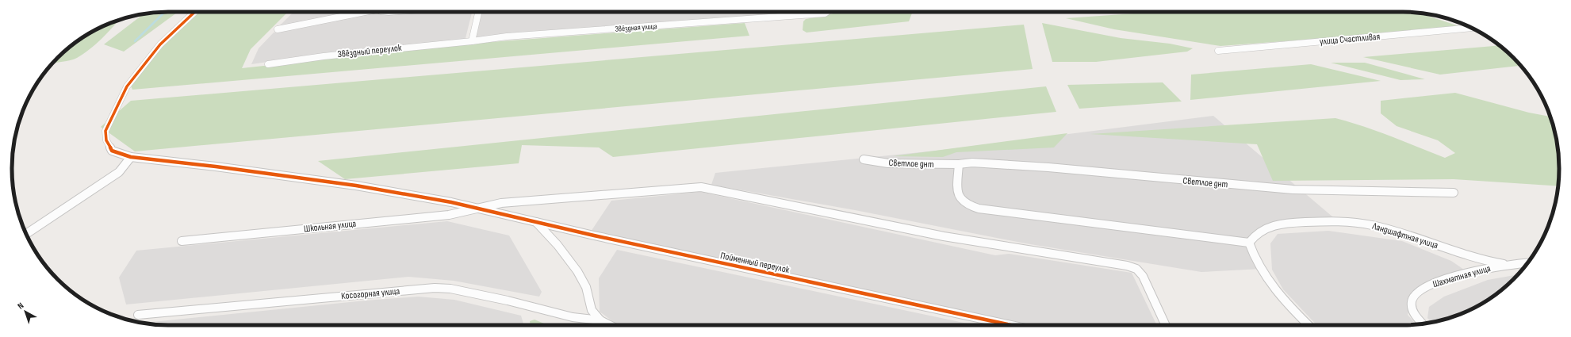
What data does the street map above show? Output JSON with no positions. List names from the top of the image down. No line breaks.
{"streets":{"street":["Звёздная улица","улица Счастливая","Звёздный переулок","Светлое днт","Школьная улица","Ландшафтная улица","Пойменный переулок","Шахматная улица","Косогорная улица"]},"crossings":[["Звёздная улица","Звёздный переулок"],["Школьная улица","Пойменный переулок"],["Ландшафтная улица","Шахматная улица"]],"north":"top left"}
